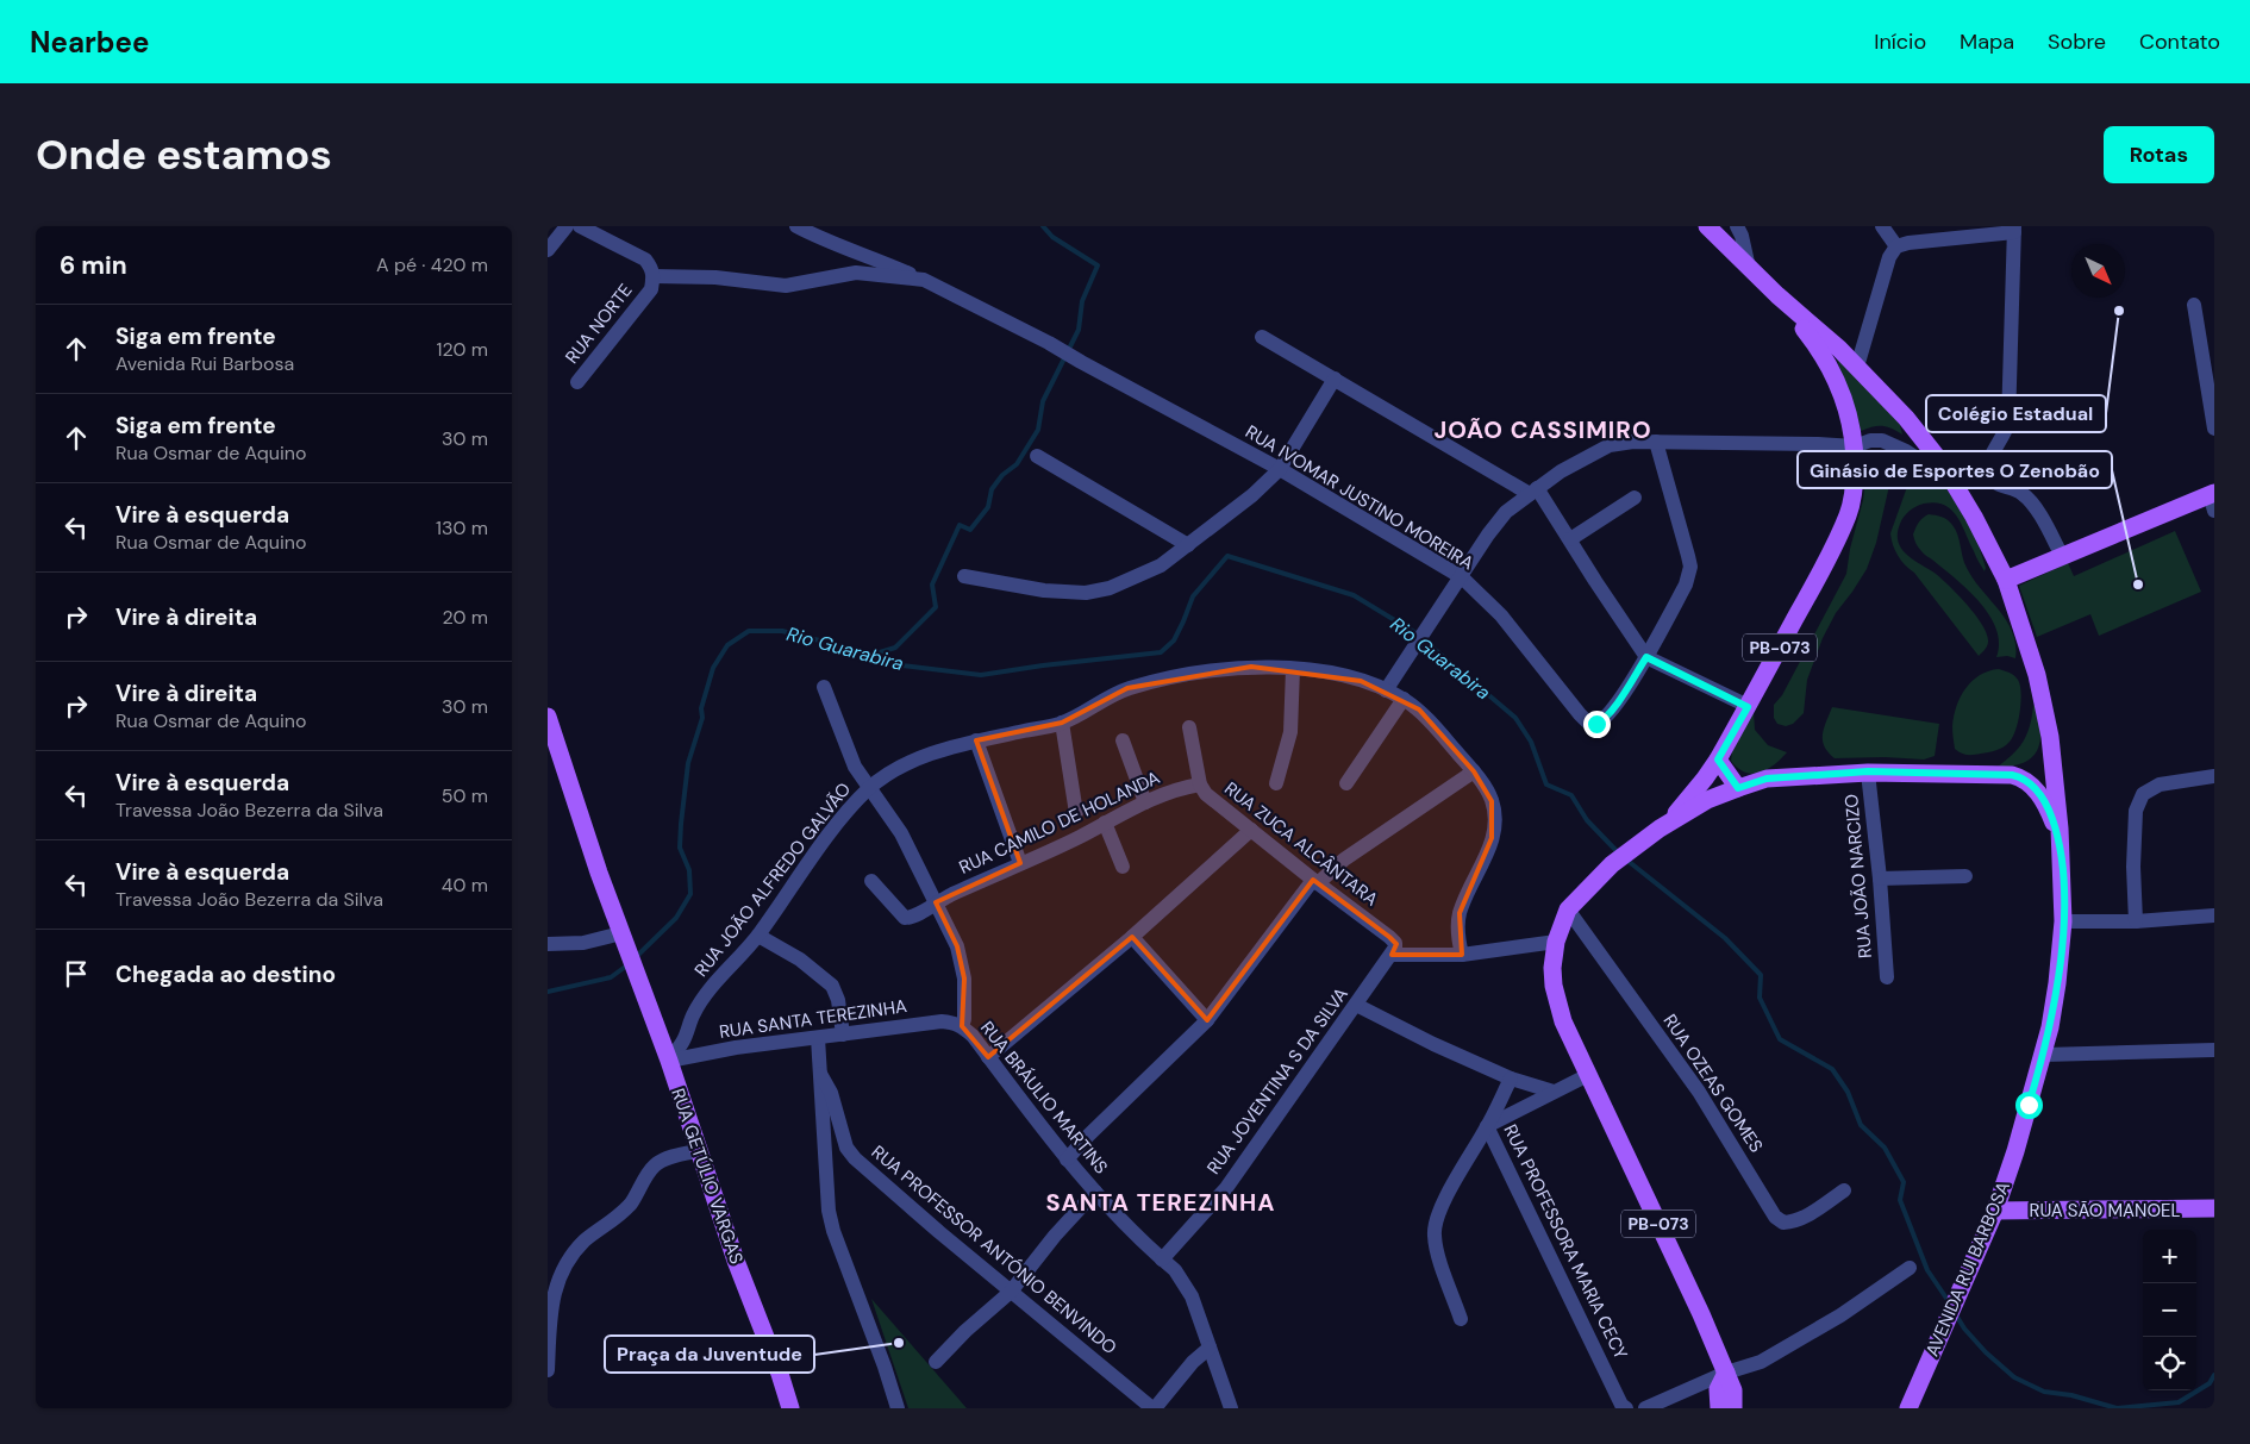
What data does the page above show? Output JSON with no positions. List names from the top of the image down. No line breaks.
{"streets":{"main road":["PB-073","RUA GETÚLIO VARGAS","RUA SÃO MANOEL","AVENIDA RUI BARBOSA"],"street":["RUA NORTE","RUA IVOMAR JUSTINO MOREIRA","RUA CAMILO DE HOLANDA","RUA ZUCA ALCÂNTARA","RUA JOÃO NARCIZO","RUA JOÃO ALFREDO GALVÃO","RUA SANTA TEREZINHA","RUA JOVENTINA S DA SILVA","RUA OZEAS GOMES","RUA BRÁULIO MARTINS","RUA PROFESSORA MARIA CECY","RUA PROFESSOR ANTÓNIO BENVINDO"]},"crossings":[["PB-073","RUA OZEAS GOMES"],["PB-073","RUA PROFESSORA MARIA CECY"],["PB-073","AVENIDA RUI BARBOSA"],["RUA CAMILO DE HOLANDA","RUA ZUCA ALCÂNTARA"],["RUA CAMILO DE HOLANDA","RUA BRÁULIO MARTINS"],["RUA ZUCA ALCÂNTARA","RUA JOVENTINA S DA SILVA"],["RUA JOÃO ALFREDO GALVÃO","RUA SANTA TEREZINHA"],["RUA JOÃO ALFREDO GALVÃO","RUA BRÁULIO MARTINS"],["RUA JOÃO ALFREDO GALVÃO","RUA GETÚLIO VARGAS"],["RUA SANTA TEREZINHA","RUA BRÁULIO MARTINS"],["RUA SANTA TEREZINHA","RUA GETÚLIO VARGAS"],["RUA SANTA TEREZINHA","RUA PROFESSOR ANTÓNIO BENVINDO"],["RUA JOVENTINA S DA SILVA","RUA BRÁULIO MARTINS"],["RUA SÃO MANOEL","AVENIDA RUI BARBOSA"]],"districts":["JOÃO CASSIMIRO","SANTA TEREZINHA"],"water":["Rio Guarabira"],"places":["Colégio Estadual","Ginásio de Esportes O Zenobão","Praça da Juventude"],"north":"bottom right","page":{"header":"Nearbee","nav":["Início","Mapa","Sobre","Contato"],"buttons":"Rotas","title":"Onde estamos","heading":["6 min","A pé · 420 m"],"list":[["Siga em frente","Avenida Rui Barbosa","120 m"],["Siga em frente","Rua Osmar de Aquino","30 m"],["Vire à esquerda","Rua Osmar de Aquino","130 m"],["Vire à direita","20 m"],["Vire à direita","Rua Osmar de Aquino","30 m"],["Vire à esquerda","Travessa João Bezerra da Silva","50 m"],["Vire à esquerda","Travessa João Bezerra da Silva","40 m"],"Chegada ao destino"],"map_buttons":["+","−"]}}
